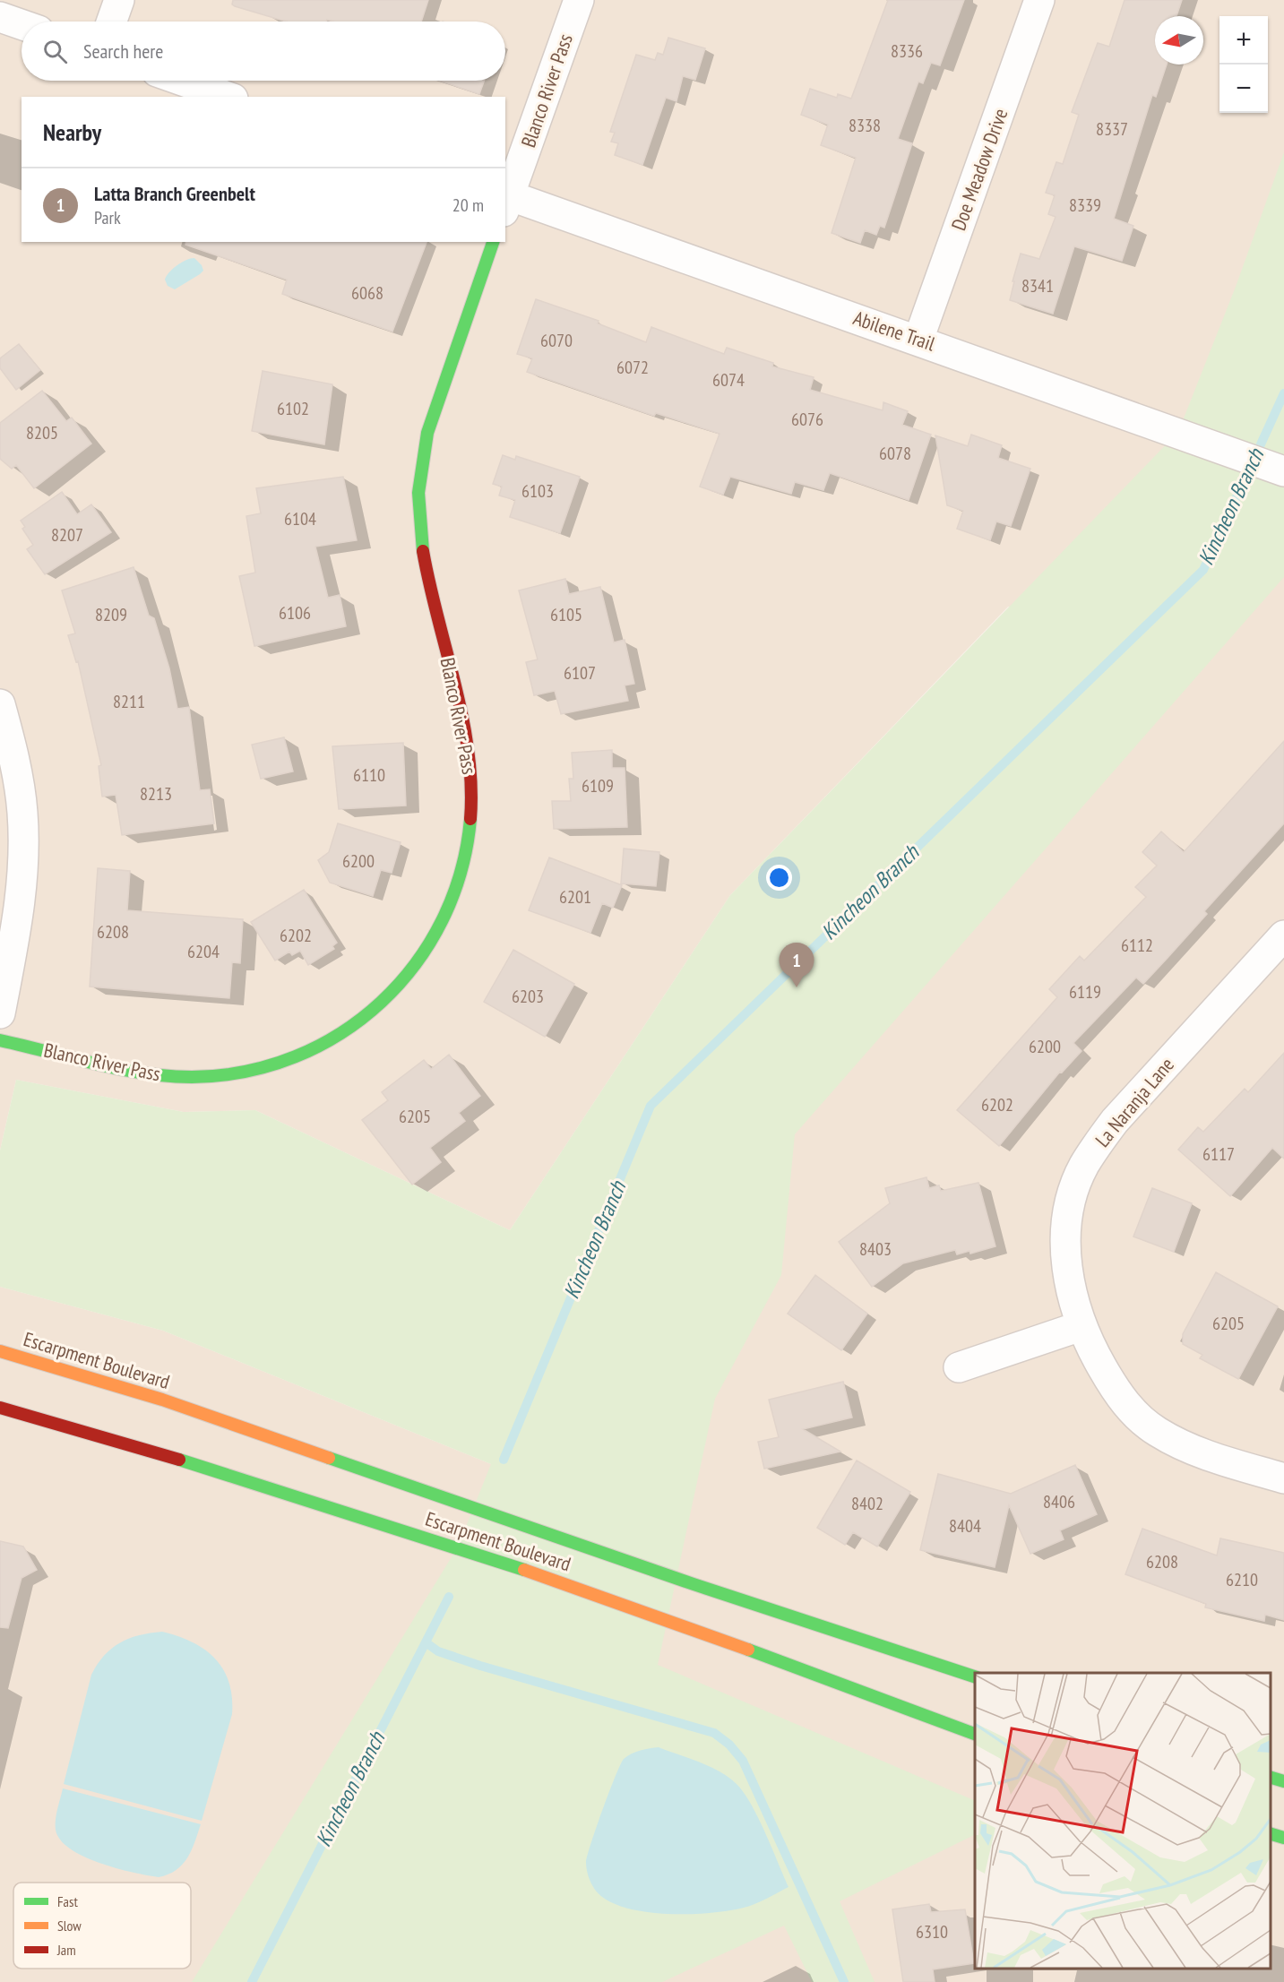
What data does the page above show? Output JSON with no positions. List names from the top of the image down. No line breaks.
{"streets":{"main road":["Blanco River Pass","Escarpment Boulevard"],"street":["Doe Meadow Drive","Abilene Trail","La Naranja Lane"]},"crossings":[["Blanco River Pass","Abilene Trail"],["Doe Meadow Drive","Abilene Trail"]],"water":["Kincheon Branch"],"house_numbers":["8336","8338","8337","8339","8341","6068","6070","6072","6074","6102","6076","8205","6078","6103","6104","8207","6106","8209","6105","6107","8211","6110","6109","8213","6200","6201","6208","6202","6112","6204","6119","6203","6200","6202","6205","6117","8403","6205","8406","8402","8404","6208","6210","6310"],"legend":["Fast","Slow","Jam"],"north":"left","page":{"map_buttons":["+","−"],"search":"Search here","heading":"Nearby","list":[{"mark":"1","name":"Latta Branch Greenbelt","note":"Park","value":"20 m"}],"pins":"1"}}
